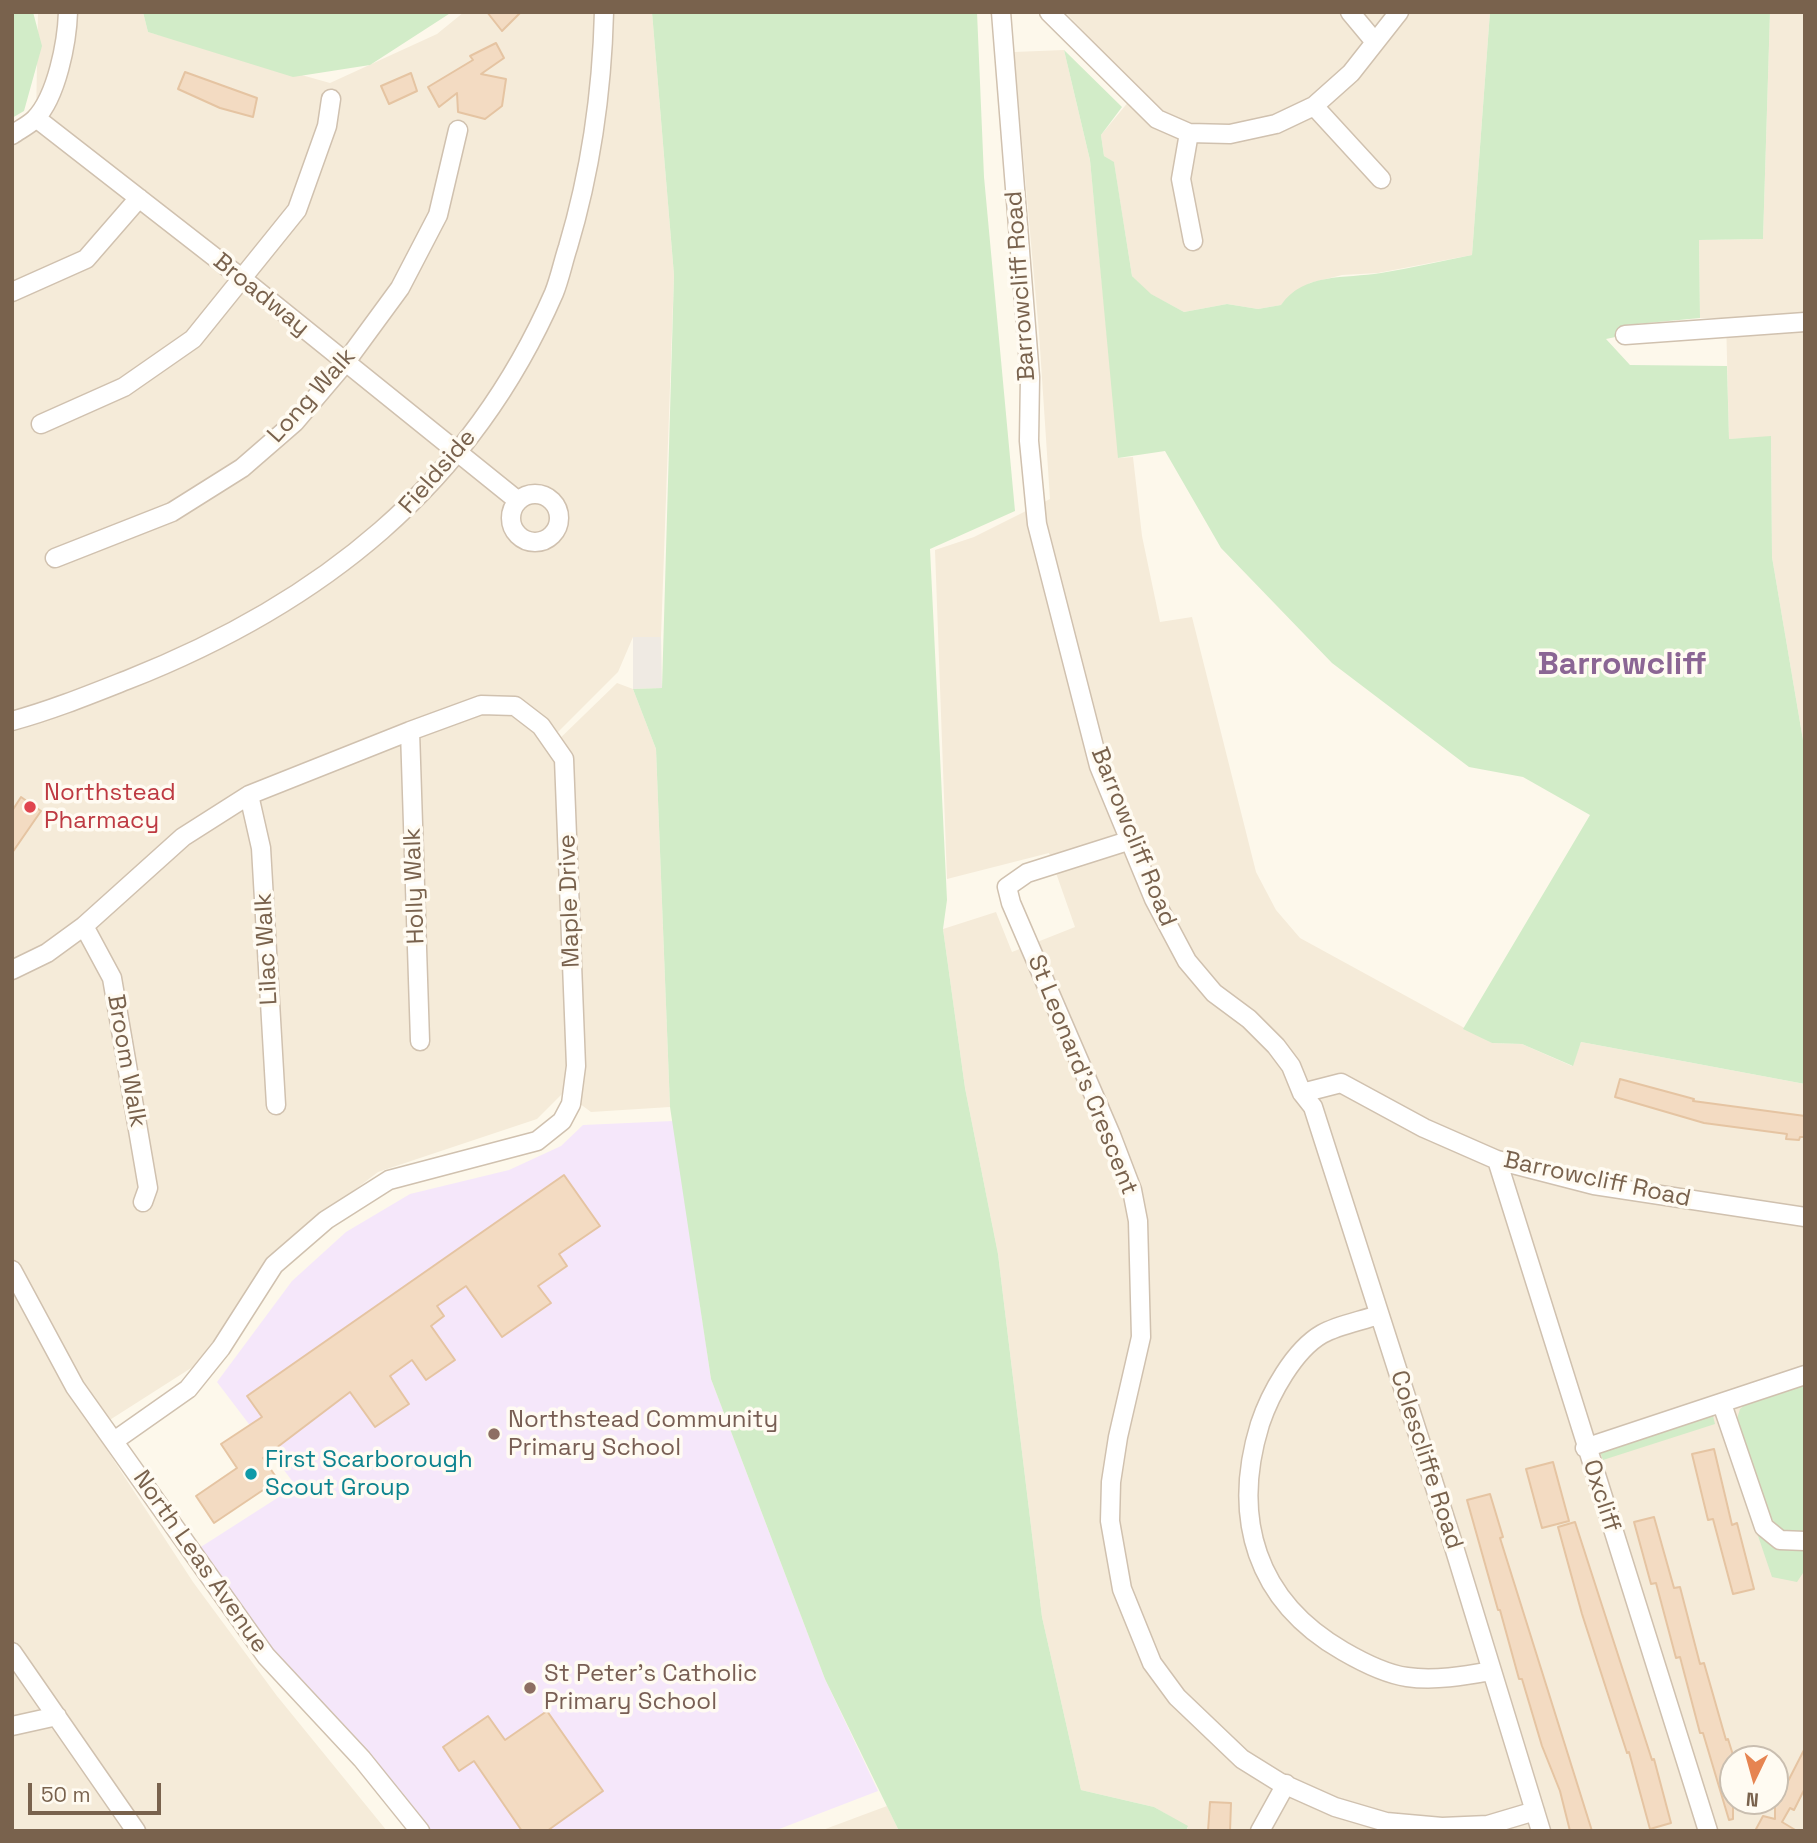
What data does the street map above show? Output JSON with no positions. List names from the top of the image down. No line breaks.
{"streets":{"street":["Barrowcliff Road","Broadway","Long Walk","Fieldside","Holly Walk","Maple Drive","Lilac Walk","Broom Walk","St Leonard's Crescent","Colescliffe Road","Oxcliff","North Leas Avenue"]},"crossings":[["Barrowcliff Road","St Leonard's Crescent"],["Barrowcliff Road","Colescliffe Road"],["Barrowcliff Road","Oxcliff"],["Broadway","Long Walk"],["Broadway","Fieldside"],["Holly Walk","Maple Drive"],["Maple Drive","Lilac Walk"],["Maple Drive","Broom Walk"],["Maple Drive","North Leas Avenue"],["St Leonard's Crescent","Colescliffe Road"]],"districts":["Barrowcliff"],"places":["Northstead Pharmacy","Northstead Community Primary School","First Scarborough Scout Group","St Peter's Catholic Primary School"],"scale_bar":"50 m","north":"bottom"}
